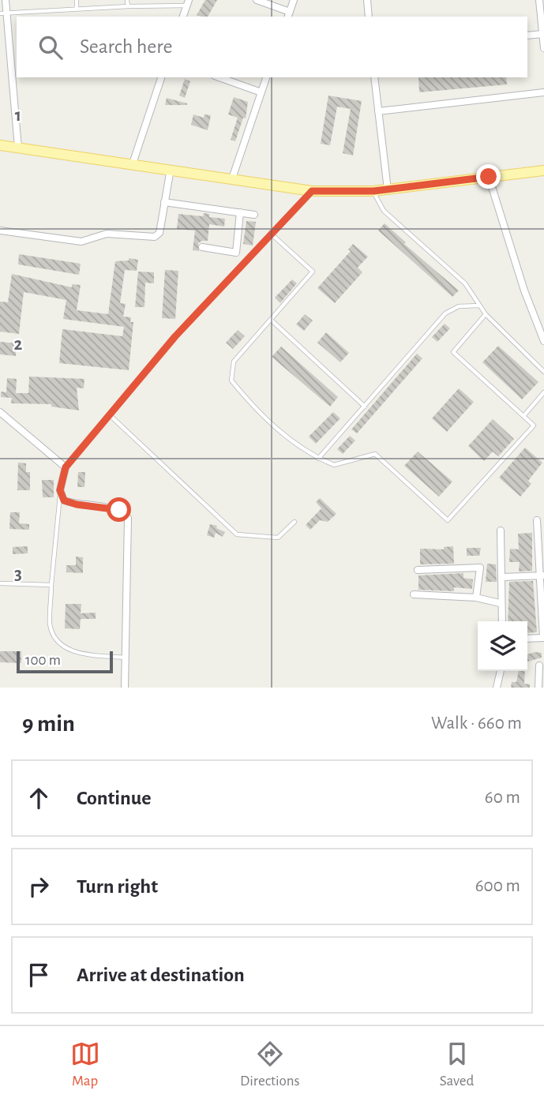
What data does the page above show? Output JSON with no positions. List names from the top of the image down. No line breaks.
{"scale_bar":"100 m","page":{"search":"Search here","scale":"100 m","heading":["9 min","Walk · 660 m"],"list":[["Continue","60 m"],["Turn right","600 m"],"Arrive at destination"],"nav":["Map","Directions","Saved"]},"grid":{"rows":["1","2","3"]}}
